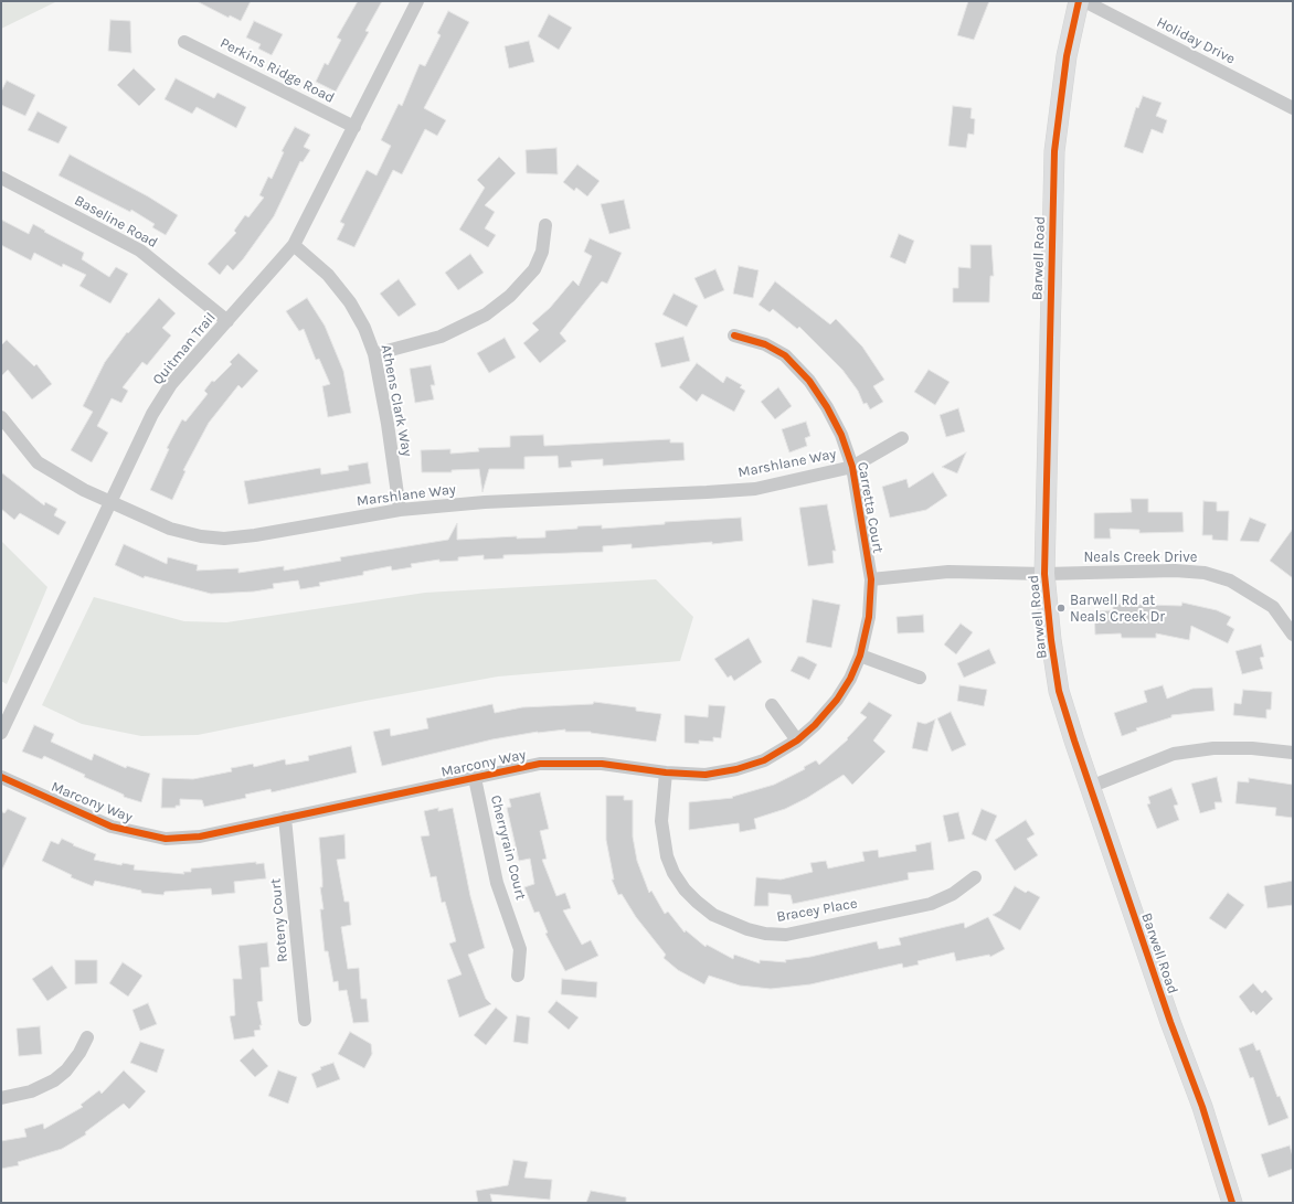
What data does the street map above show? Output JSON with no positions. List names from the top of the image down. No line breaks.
{"streets":{"street":["Holiday Drive","Perkins Ridge Road","Baseline Road","Barwell Road","Quitman Trail","Athens Clark Way","Marshlane Way","Carretta Court","Neals Creek Drive","Marcony Way","Cherryrain Court","Bracey Place","Roteny Court"]},"crossings":[["Perkins Ridge Road","Quitman Trail"],["Baseline Road","Quitman Trail"],["Barwell Road","Neals Creek Drive"],["Quitman Trail","Athens Clark Way"],["Quitman Trail","Marshlane Way"],["Athens Clark Way","Marshlane Way"],["Marshlane Way","Carretta Court"],["Carretta Court","Neals Creek Drive"],["Carretta Court","Marcony Way"],["Neals Creek Drive","Marcony Way"],["Marcony Way","Cherryrain Court"],["Marcony Way","Bracey Place"],["Marcony Way","Roteny Court"]],"places":["Barwell Rd at Neals Creek Dr"]}
